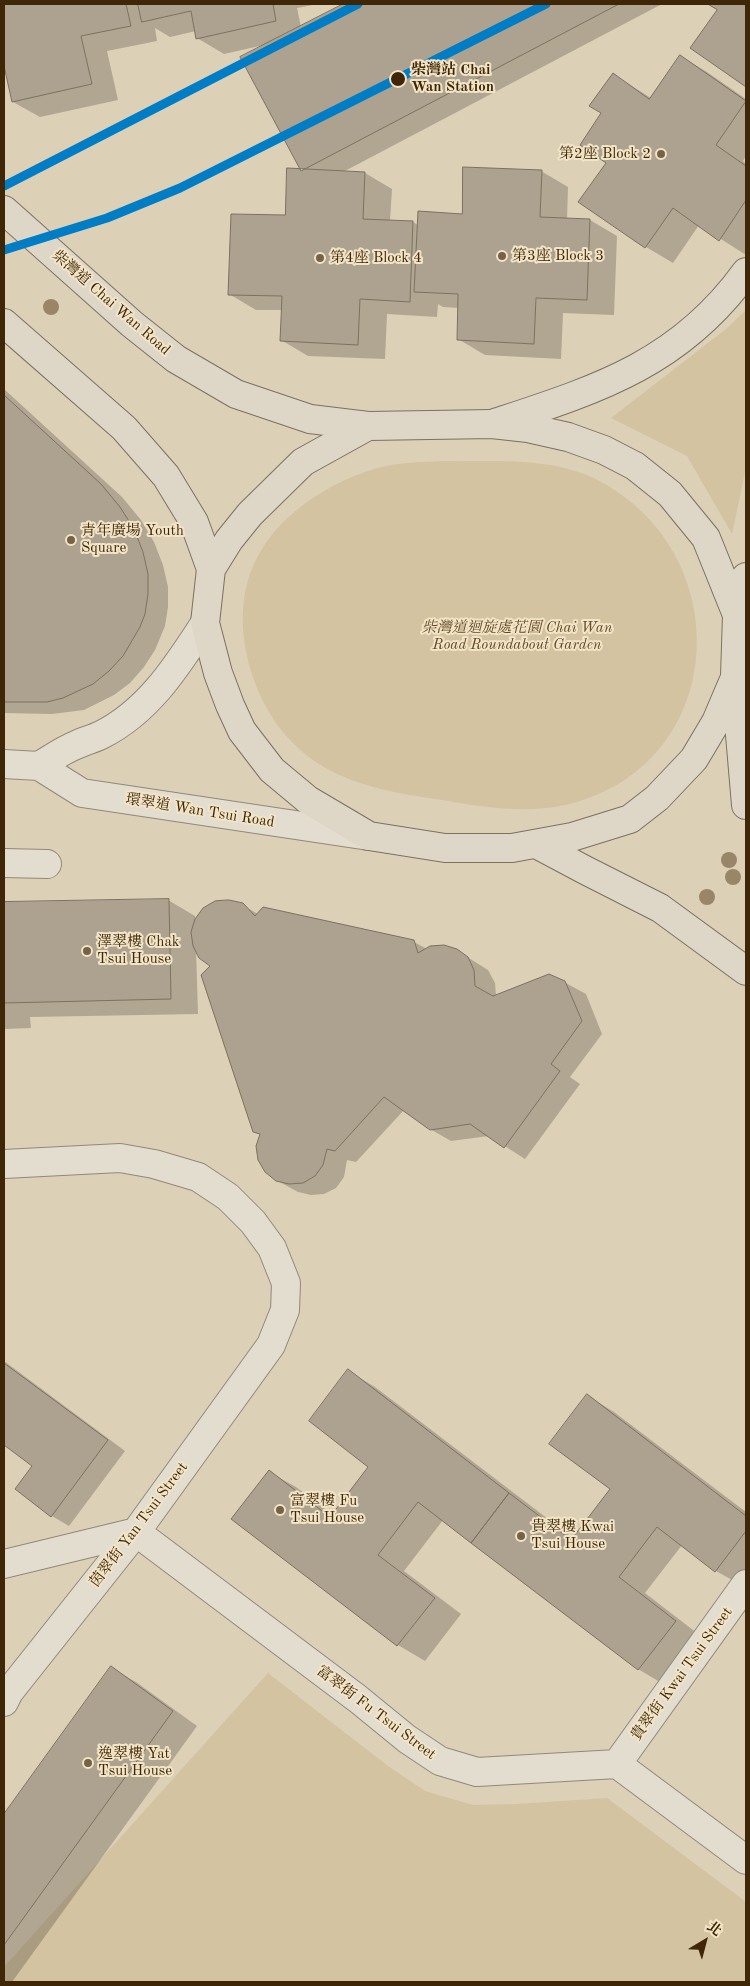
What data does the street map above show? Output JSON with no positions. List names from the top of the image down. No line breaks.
{"streets":{"main road":["柴灣道 Chai Wan Road"],"street":["環翠道 Wan Tsui Road","茵翠街 Yan Tsui Street","貴翠街 Kwai Tsui Street","富翠街 Fu Tsui Street"]},"crossings":[["柴灣道 Chai Wan Road","環翠道 Wan Tsui Road"],["茵翠街 Yan Tsui Street","富翠街 Fu Tsui Street"],["貴翠街 Kwai Tsui Street","富翠街 Fu Tsui Street"]],"parks":["柴灣道迴旋處花園 Chai Wan Road Roundabout Garden"],"places":["柴灣站 Chai Wan Station","第2座 Block 2","第3座 Block 3","第4座 Block 4","青年廣場 Youth Square","澤翠樓 Chak Tsui House","富翠樓 Fu Tsui House","貴翠樓 Kwai Tsui House","逸翠樓 Yat Tsui House"],"north":"top right"}
